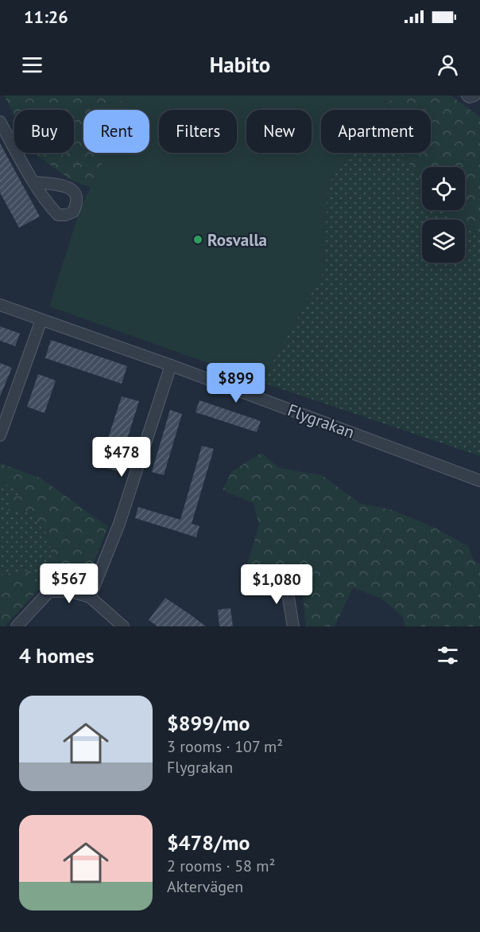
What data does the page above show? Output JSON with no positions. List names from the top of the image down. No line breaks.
{"streets":{"street":["Flygrakan"]},"places":["Rosvalla"],"page":{"status":"11:26","header":"Habito","chip":["Buy","Rent","Filters","New","Apartment"],"price":["$899","$478","$567","$1,080"],"heading":"4 homes","list":[{"name":"$899/mo","note":"3 rooms · 107 m² · Flygrakan"},{"name":"$478/mo","note":"2 rooms · 58 m² · Aktervägen"}]}}
